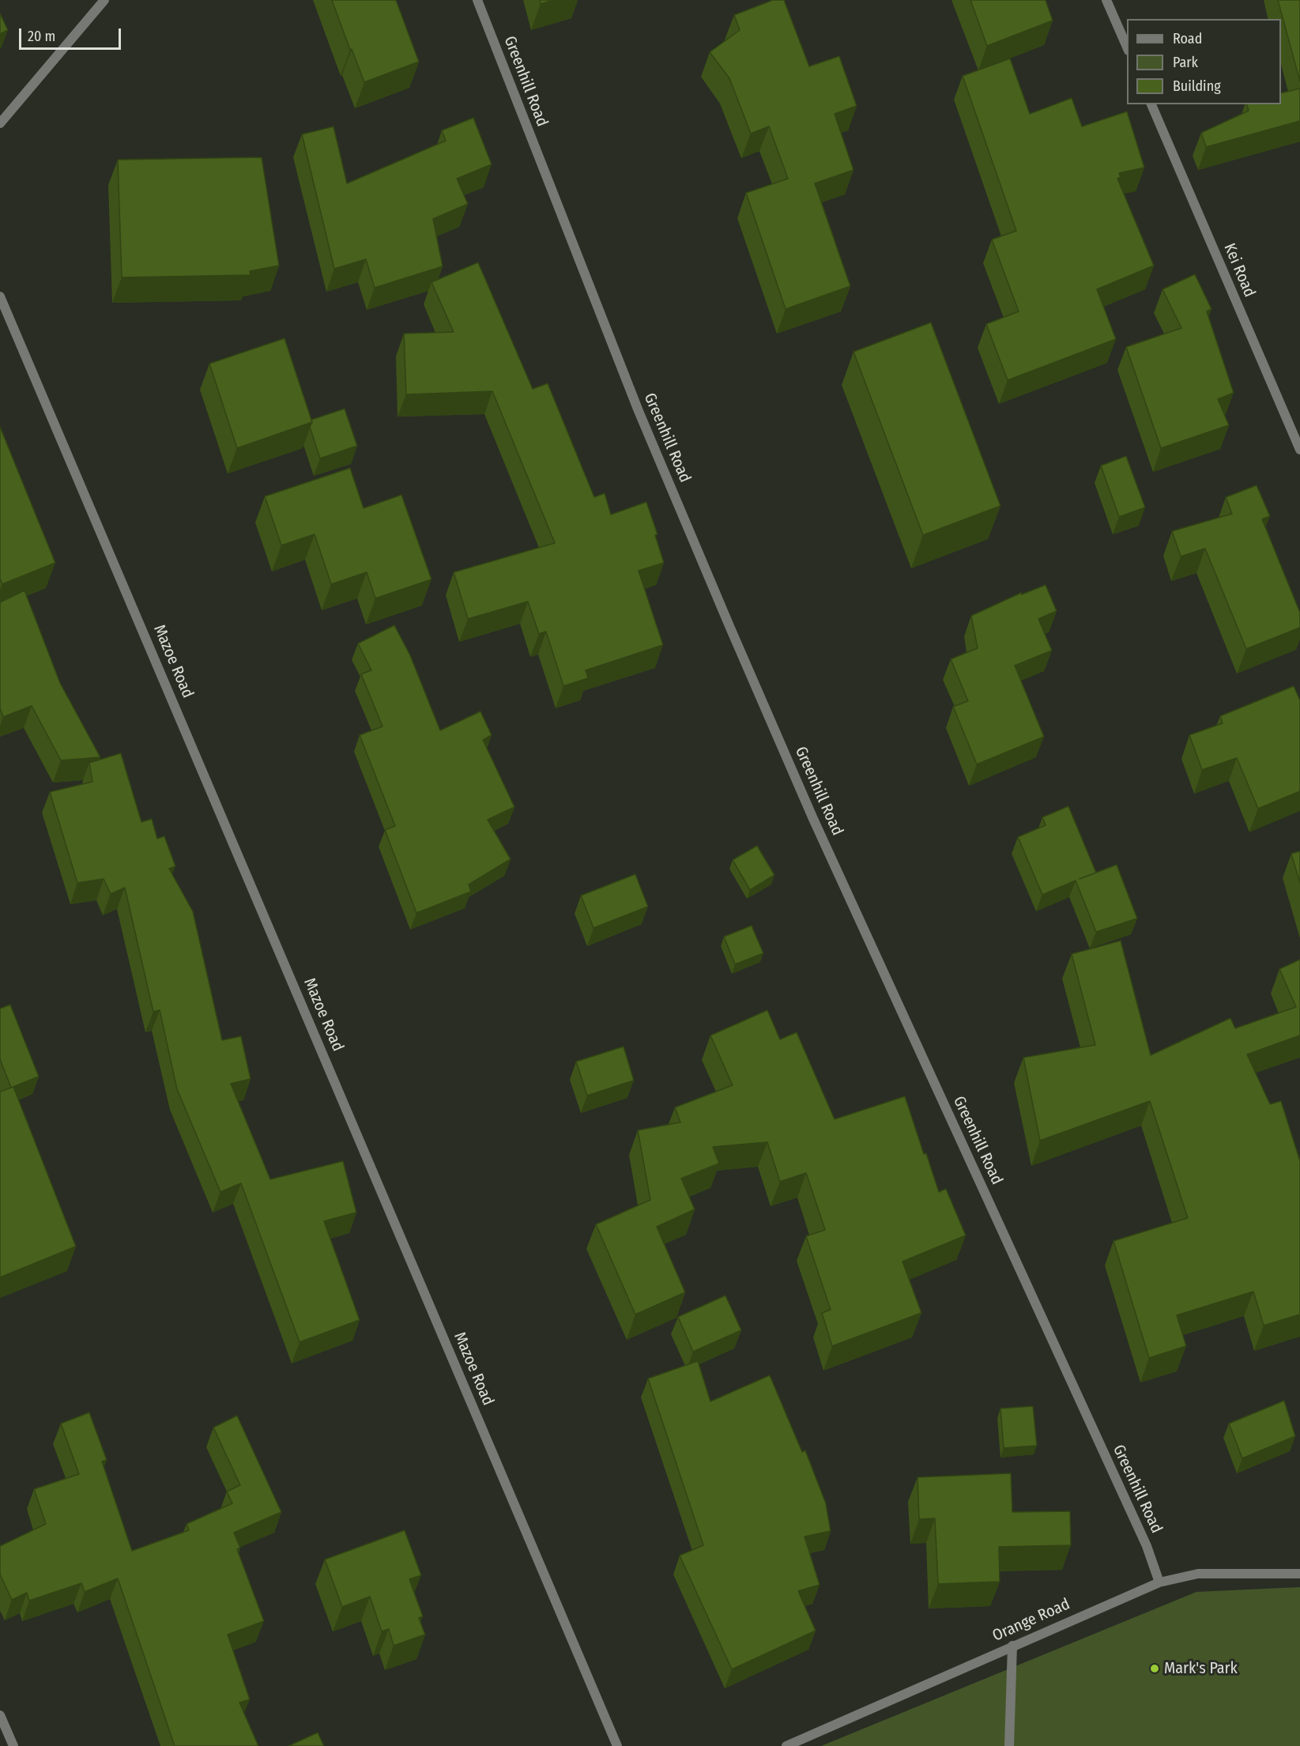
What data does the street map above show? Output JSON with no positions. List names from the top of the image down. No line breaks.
{"streets":{"street":["Greenhill Road","Kei Road","Mazoe Road","Orange Road"]},"crossings":[["Greenhill Road","Orange Road"]],"places":["Mark's Park"],"legend":["Road","Park","Building"],"scale_bar":"20 m"}
